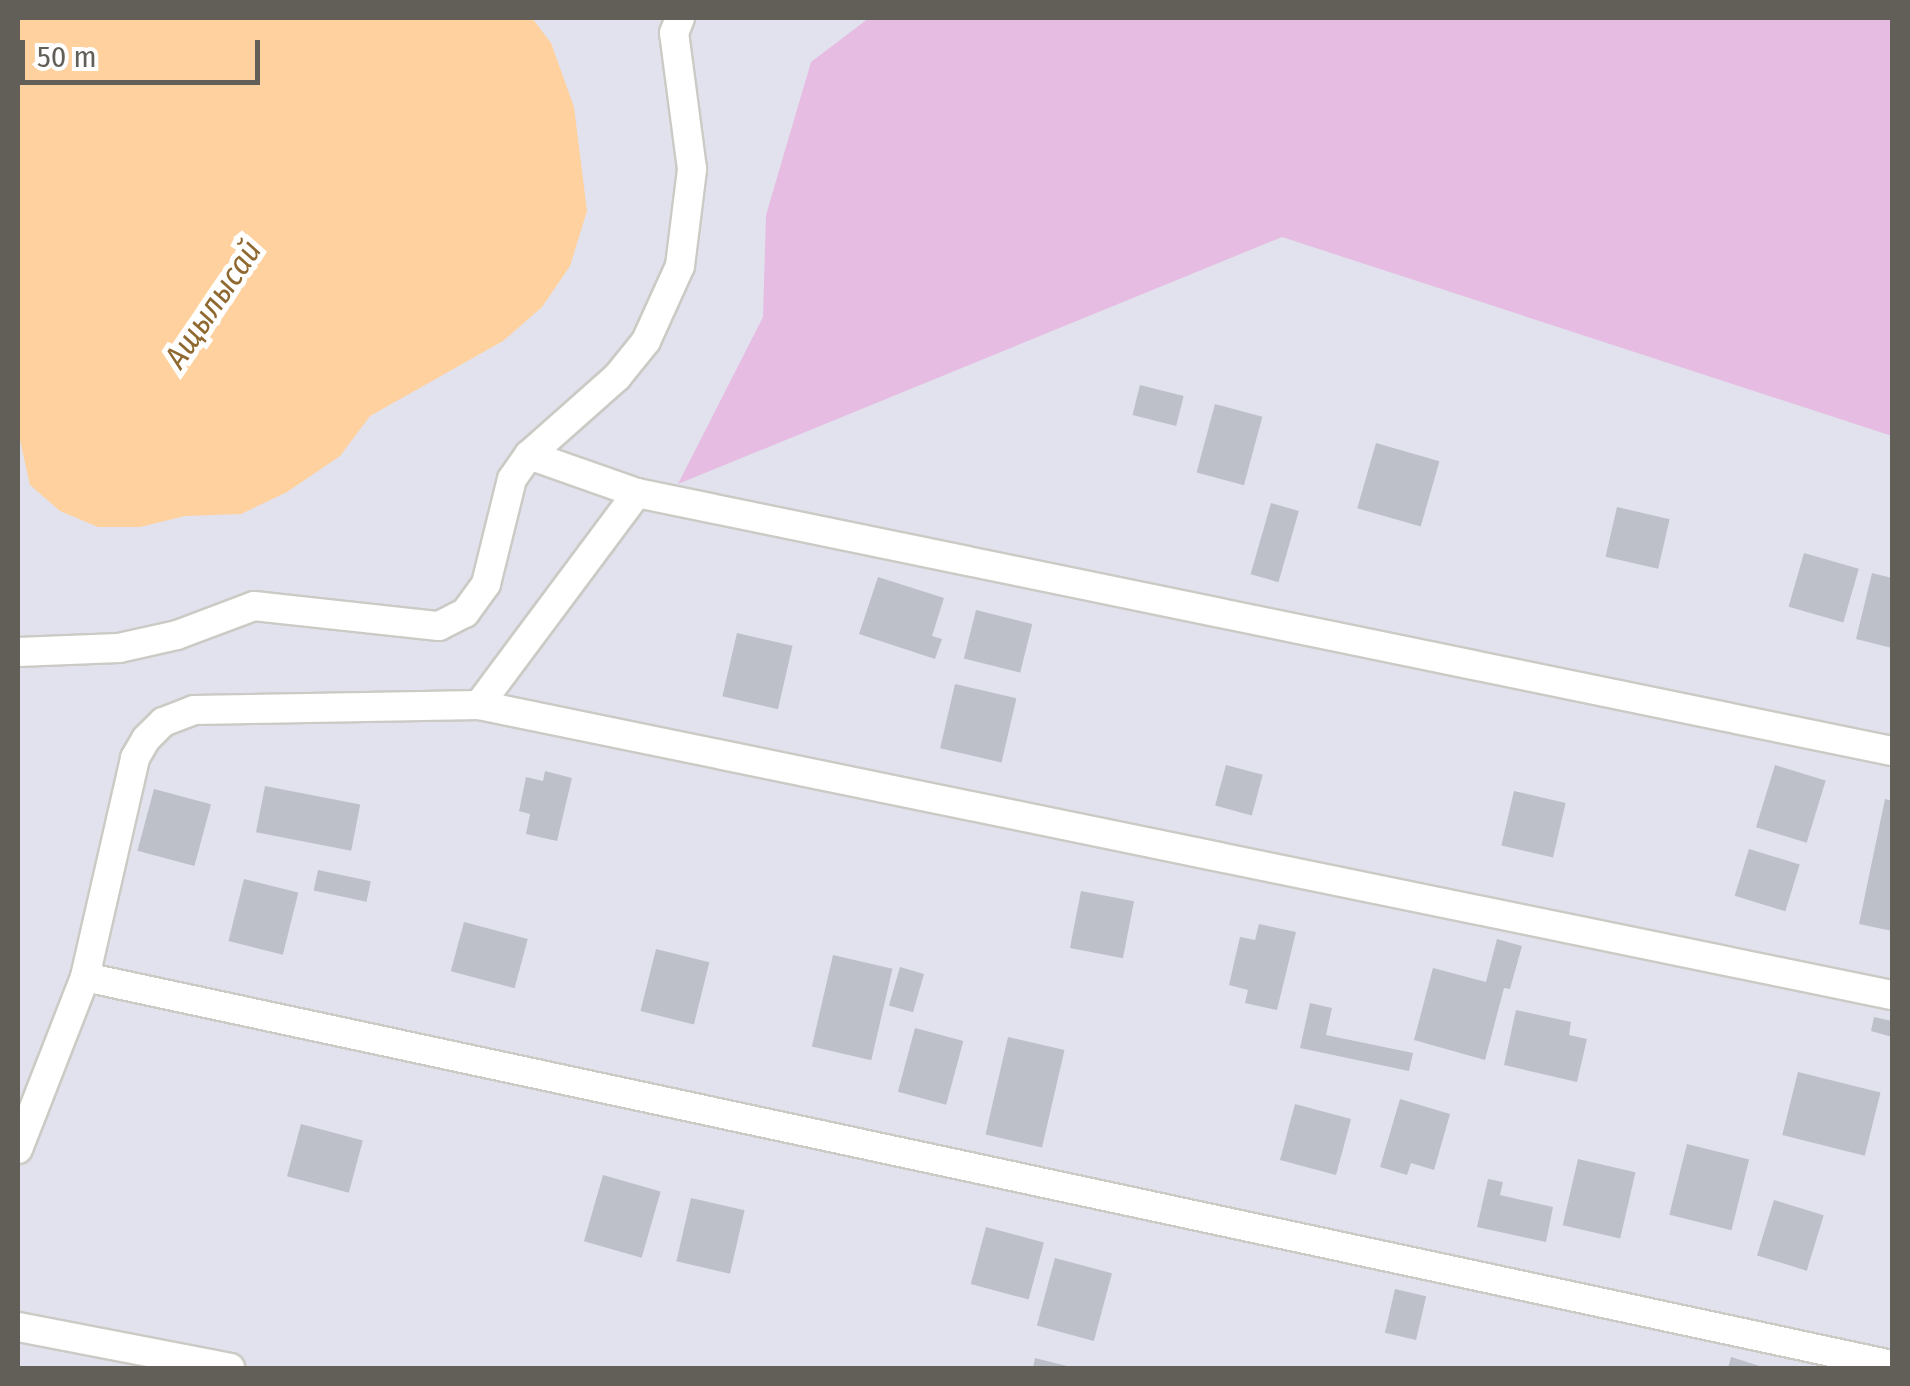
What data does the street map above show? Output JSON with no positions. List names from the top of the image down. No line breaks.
{"water":["Ащылысай"],"scale_bar":"50 m"}
